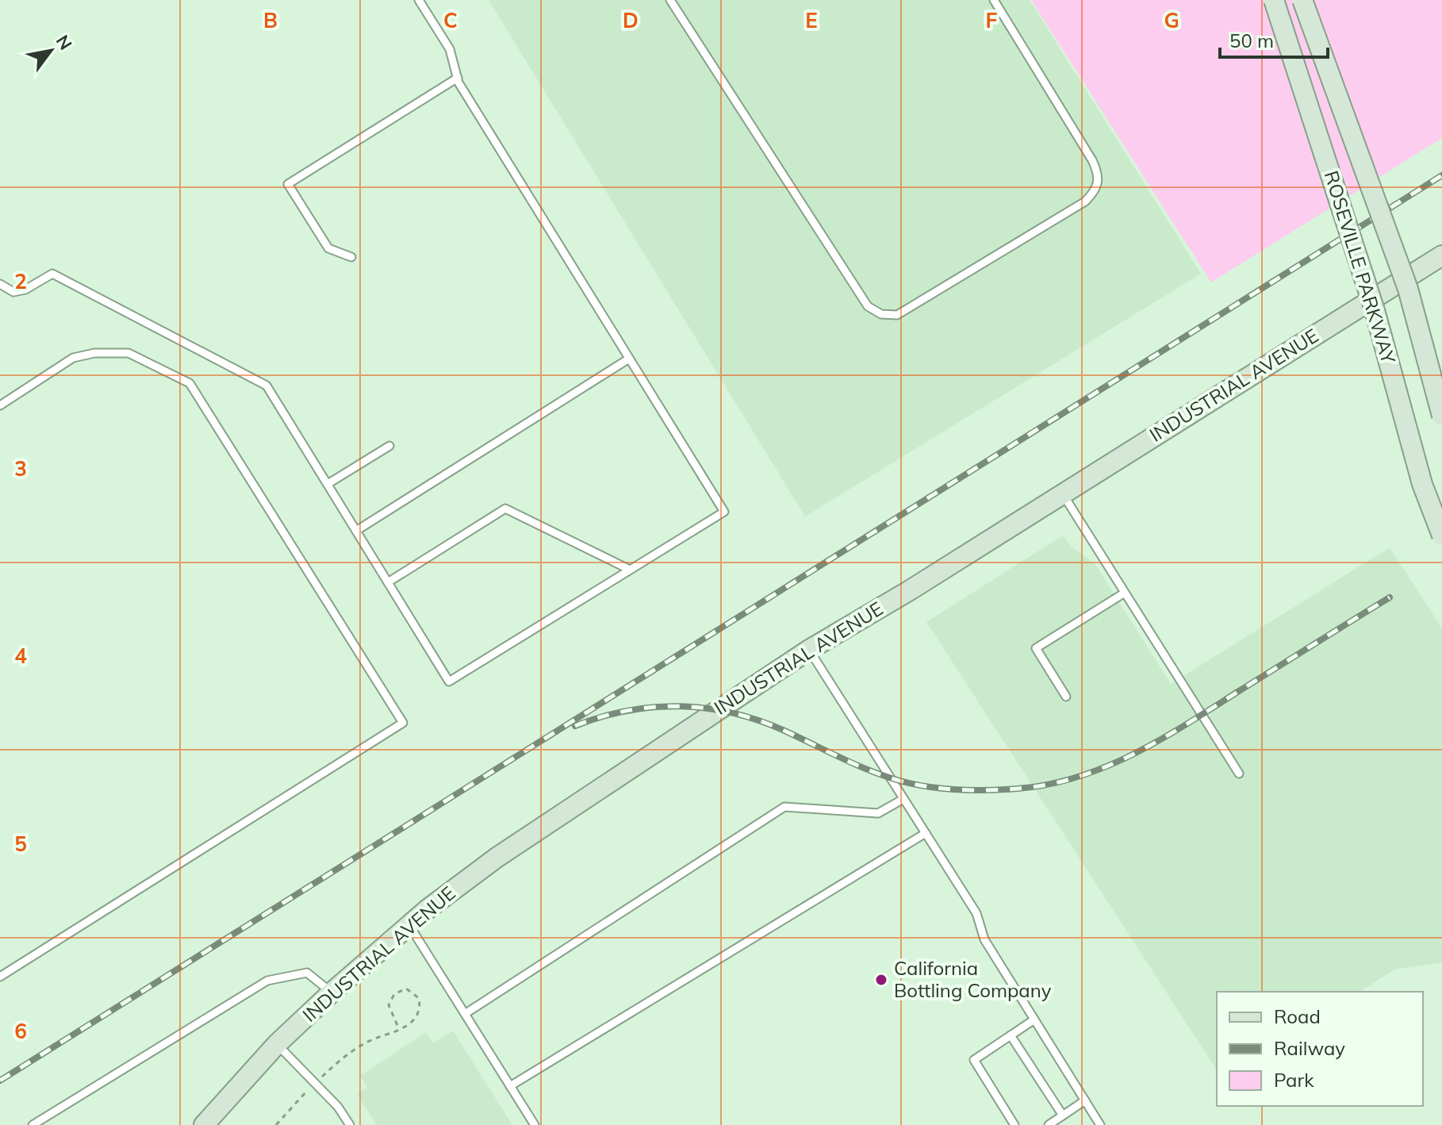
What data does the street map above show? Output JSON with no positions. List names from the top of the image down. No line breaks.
{"streets":{"street":["ROSEVILLE PARKWAY","INDUSTRIAL AVENUE"]},"places":["California Bottling Company"],"legend":["Road","Railway","Park"],"scale_bar":"50 m","north":"top right","grid":{"columns":["B","C","D","E","F","G"],"rows":["2","3","4","5","6"]}}
